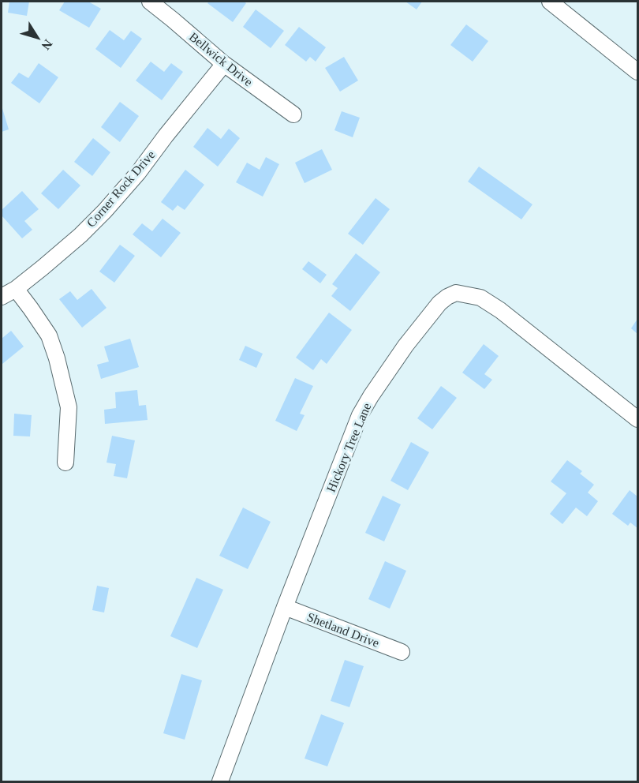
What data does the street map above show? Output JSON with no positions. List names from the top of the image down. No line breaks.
{"streets":{"street":["Bellwick Drive","Corner Rock Drive","Hickory Tree Lane","Shetland Drive"]},"crossings":[["Bellwick Drive","Corner Rock Drive"],["Hickory Tree Lane","Shetland Drive"]],"north":"bottom right"}
